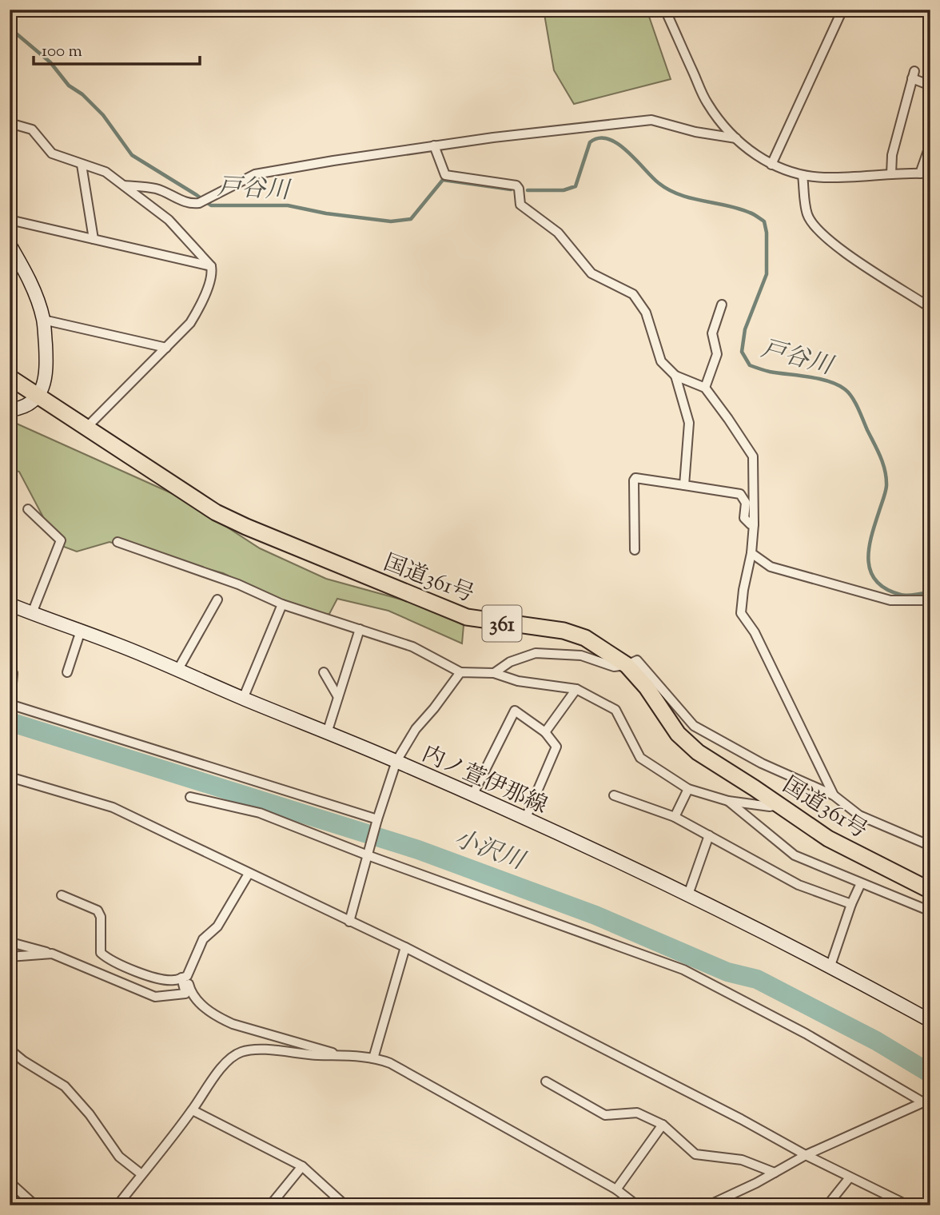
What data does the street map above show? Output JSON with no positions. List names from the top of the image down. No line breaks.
{"streets":{"highway":["国道361号","361"],"main road":["内ノ萱伊那線"]},"water":["戸谷川","小沢川"],"scale_bar":"100 m"}
